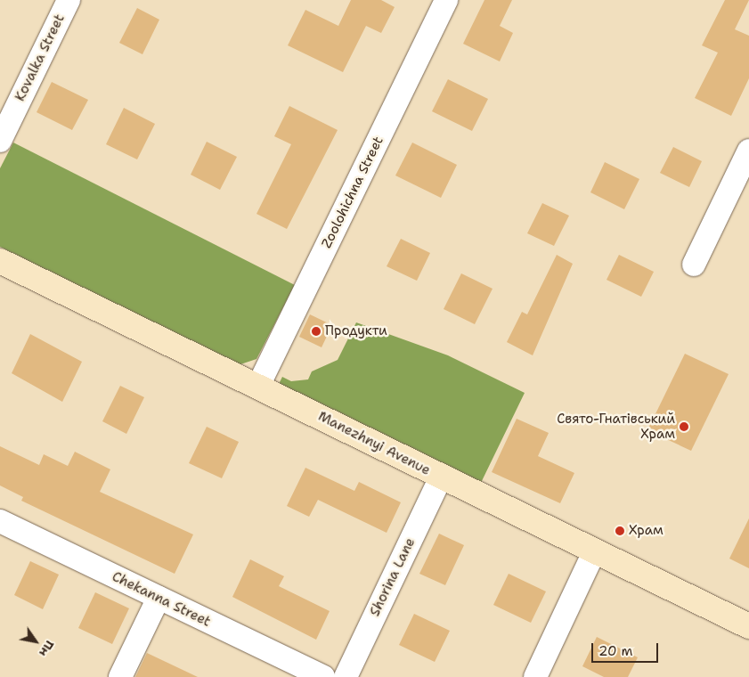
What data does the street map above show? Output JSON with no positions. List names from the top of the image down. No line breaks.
{"streets":{"street":["Kovalka Street","Zoolohichna Street","Manezhnyi Avenue","Shorina Lane","Chekanna Street"]},"crossings":[["Zoolohichna Street","Manezhnyi Avenue"],["Manezhnyi Avenue","Shorina Lane"]],"places":["Продукти","Свято-Гнатівський Храм","Храм"],"scale_bar":"20 m","north":"bottom right"}
